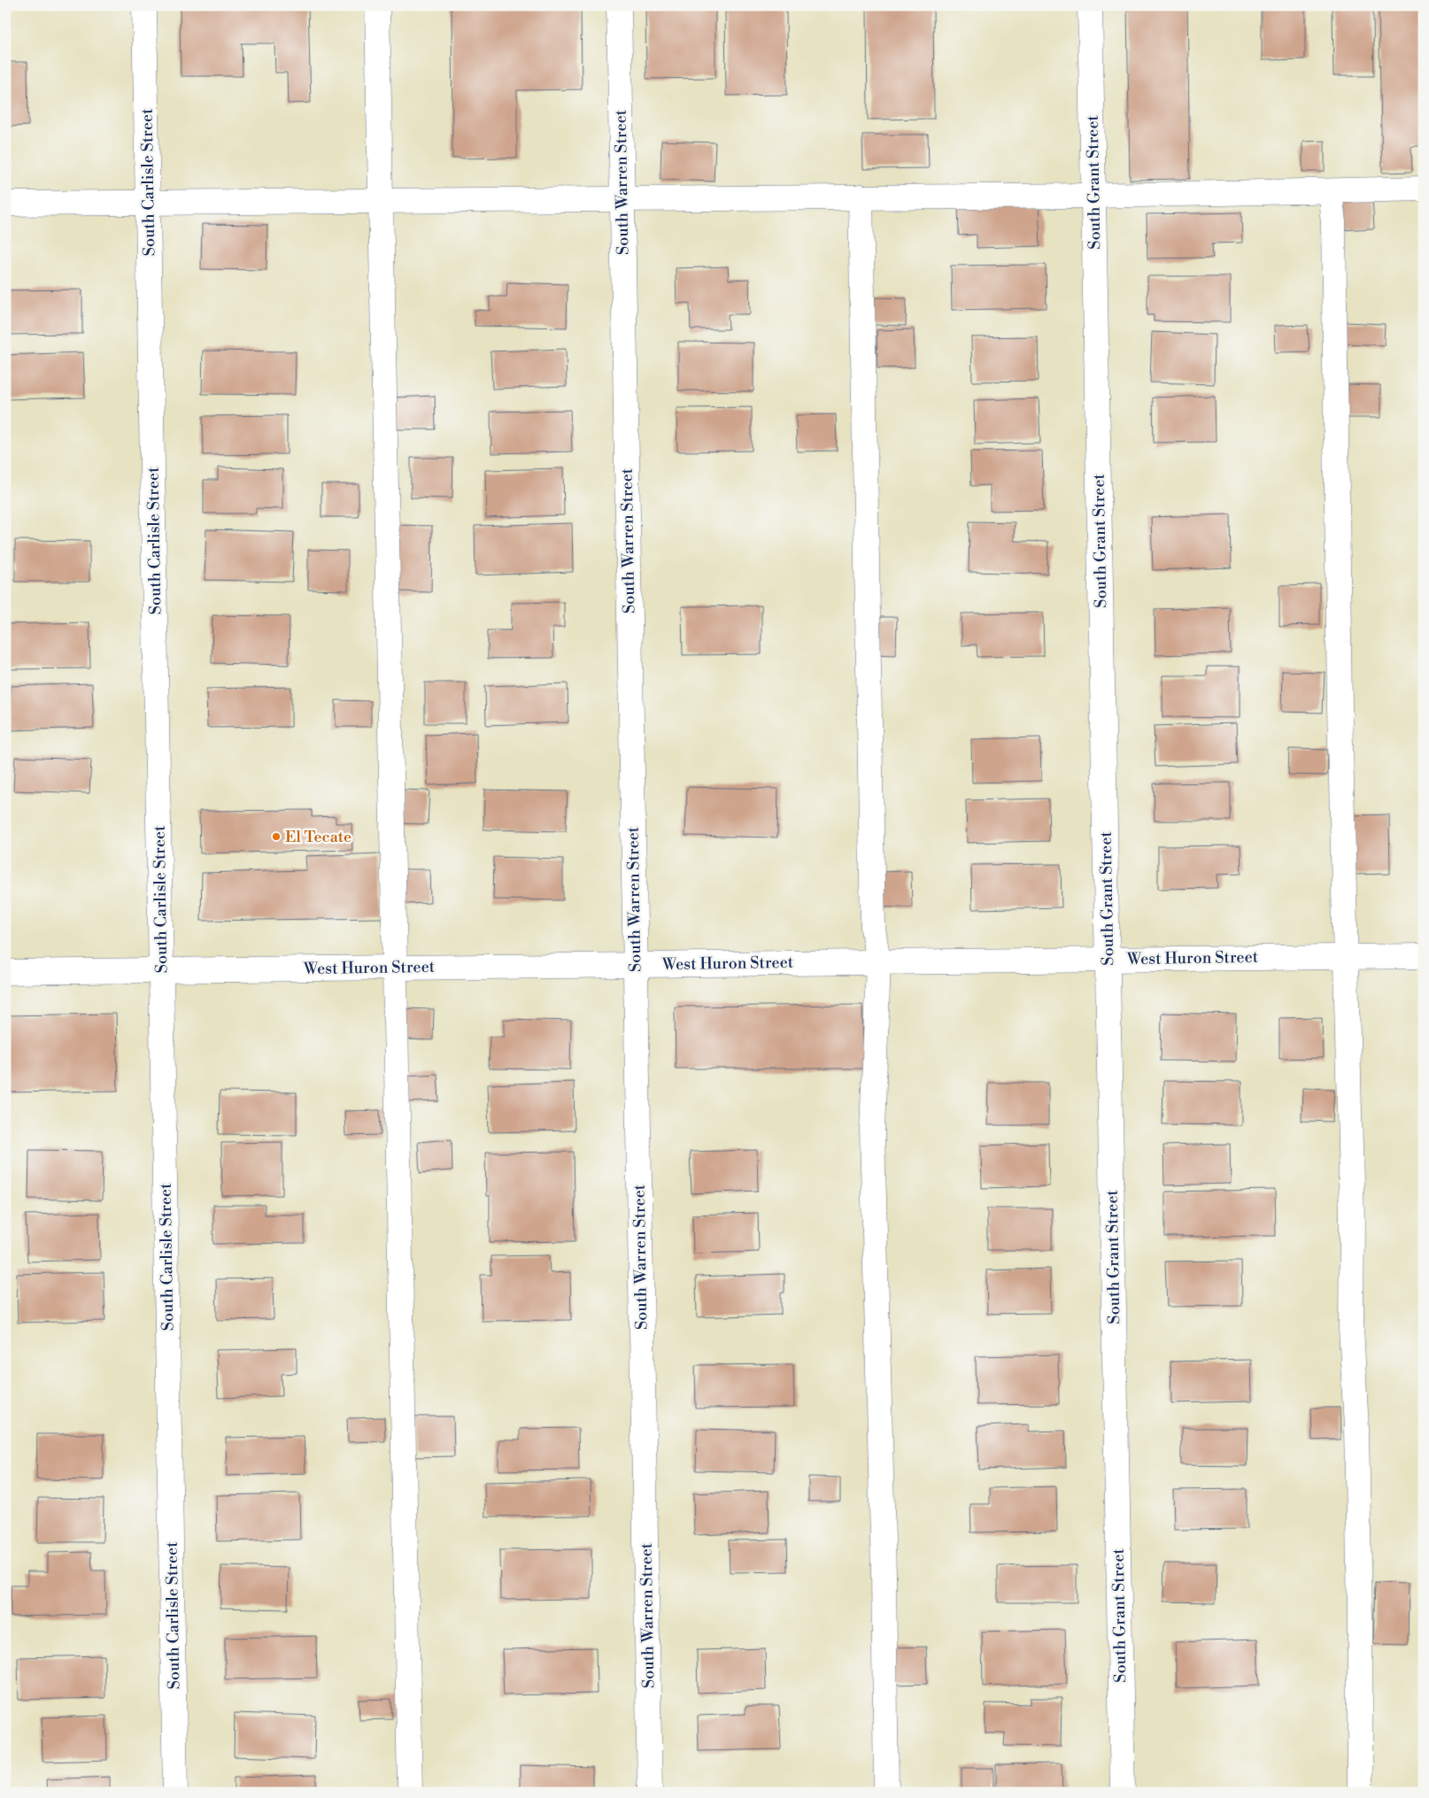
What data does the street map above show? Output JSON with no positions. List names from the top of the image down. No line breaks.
{"streets":{"street":["South Carlisle Street","South Warren Street","South Grant Street","West Huron Street"]},"crossings":[["South Carlisle Street","West Huron Street"],["South Warren Street","West Huron Street"],["South Grant Street","West Huron Street"]],"places":["El Tecate"]}
